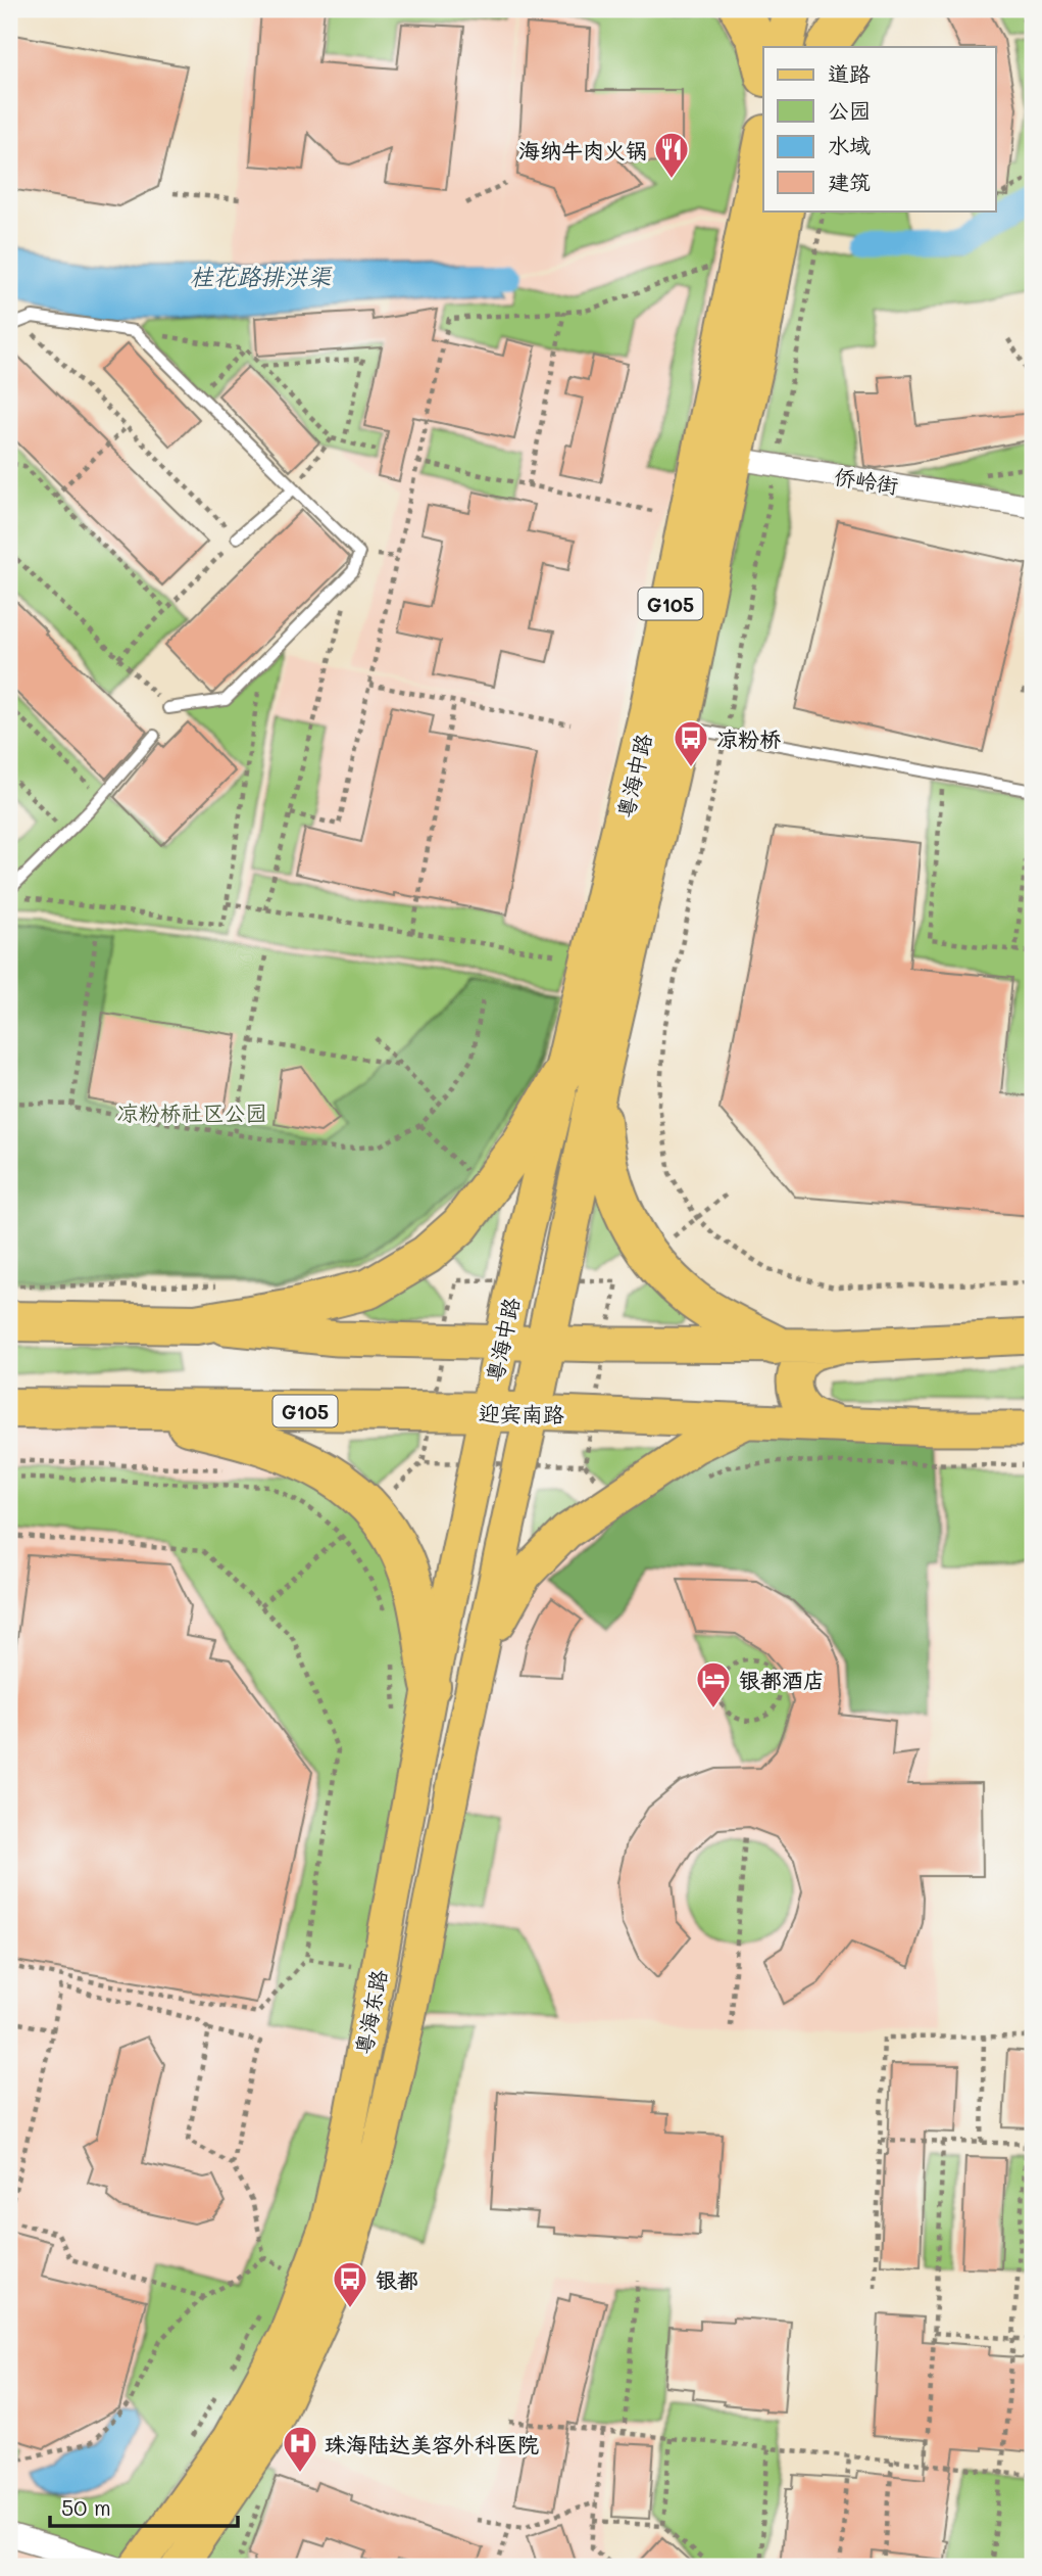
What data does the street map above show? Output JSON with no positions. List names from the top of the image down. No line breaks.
{"streets":{"highway":["G105","粤海中路","迎宾南路"],"main road":["粤海东路"],"street":["侨岭街"]},"crossings":[["侨岭街","粤海中路"],["粤海中路","迎宾南路"],["粤海中路","粤海东路"],["迎宾南路","粤海东路"]],"water":["桂花路排洪渠"],"parks":["凉粉桥社区公园"],"places":{"restaurant":["海纳牛肉火锅"],"bus stop":["凉粉桥","银都"],"hotel":["银都酒店"],"hospital":["珠海陆达美容外科医院"]},"legend":["道路","公园","水域","建筑"],"scale_bar":"50 m"}
